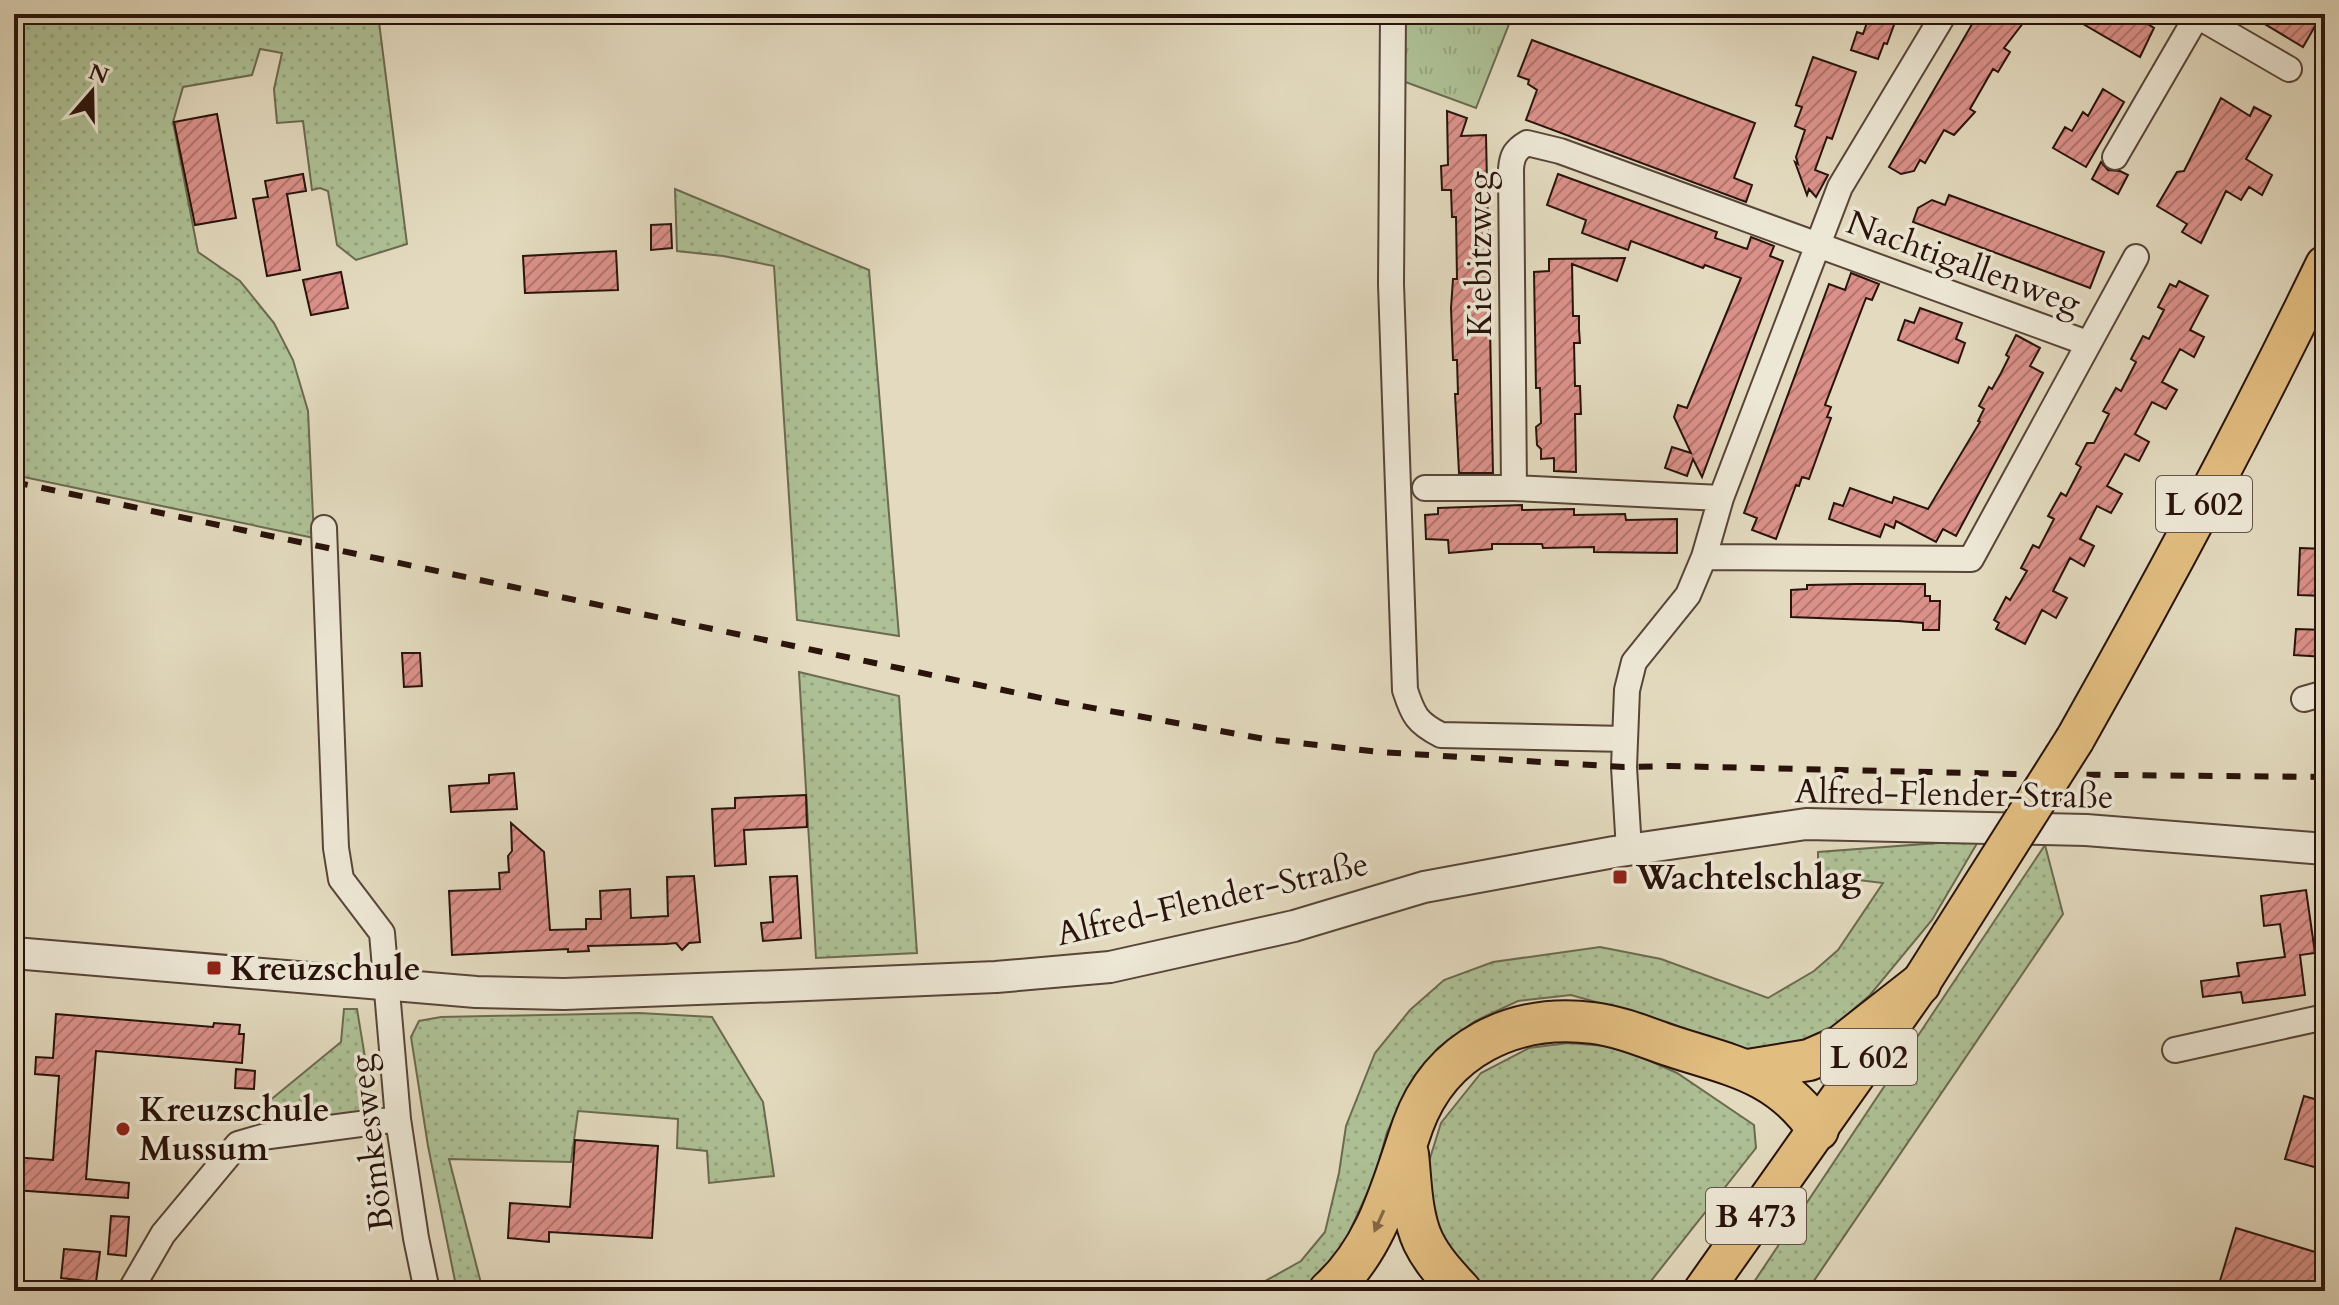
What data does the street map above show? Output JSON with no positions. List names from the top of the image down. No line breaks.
{"streets":{"main road":["L 602","B 473"],"street":["Kiebitzweg","Nachtigallenweg","Alfred-Flender-Straße","Bömkesweg"]},"crossings":[["Kiebitzweg","Nachtigallenweg"],["L 602","B 473"],["Alfred-Flender-Straße","Bömkesweg"]],"places":{"transit":["Wachtelschlag","Kreuzschule"],"other":["Kreuzschule Mussum"]},"north":"top"}
